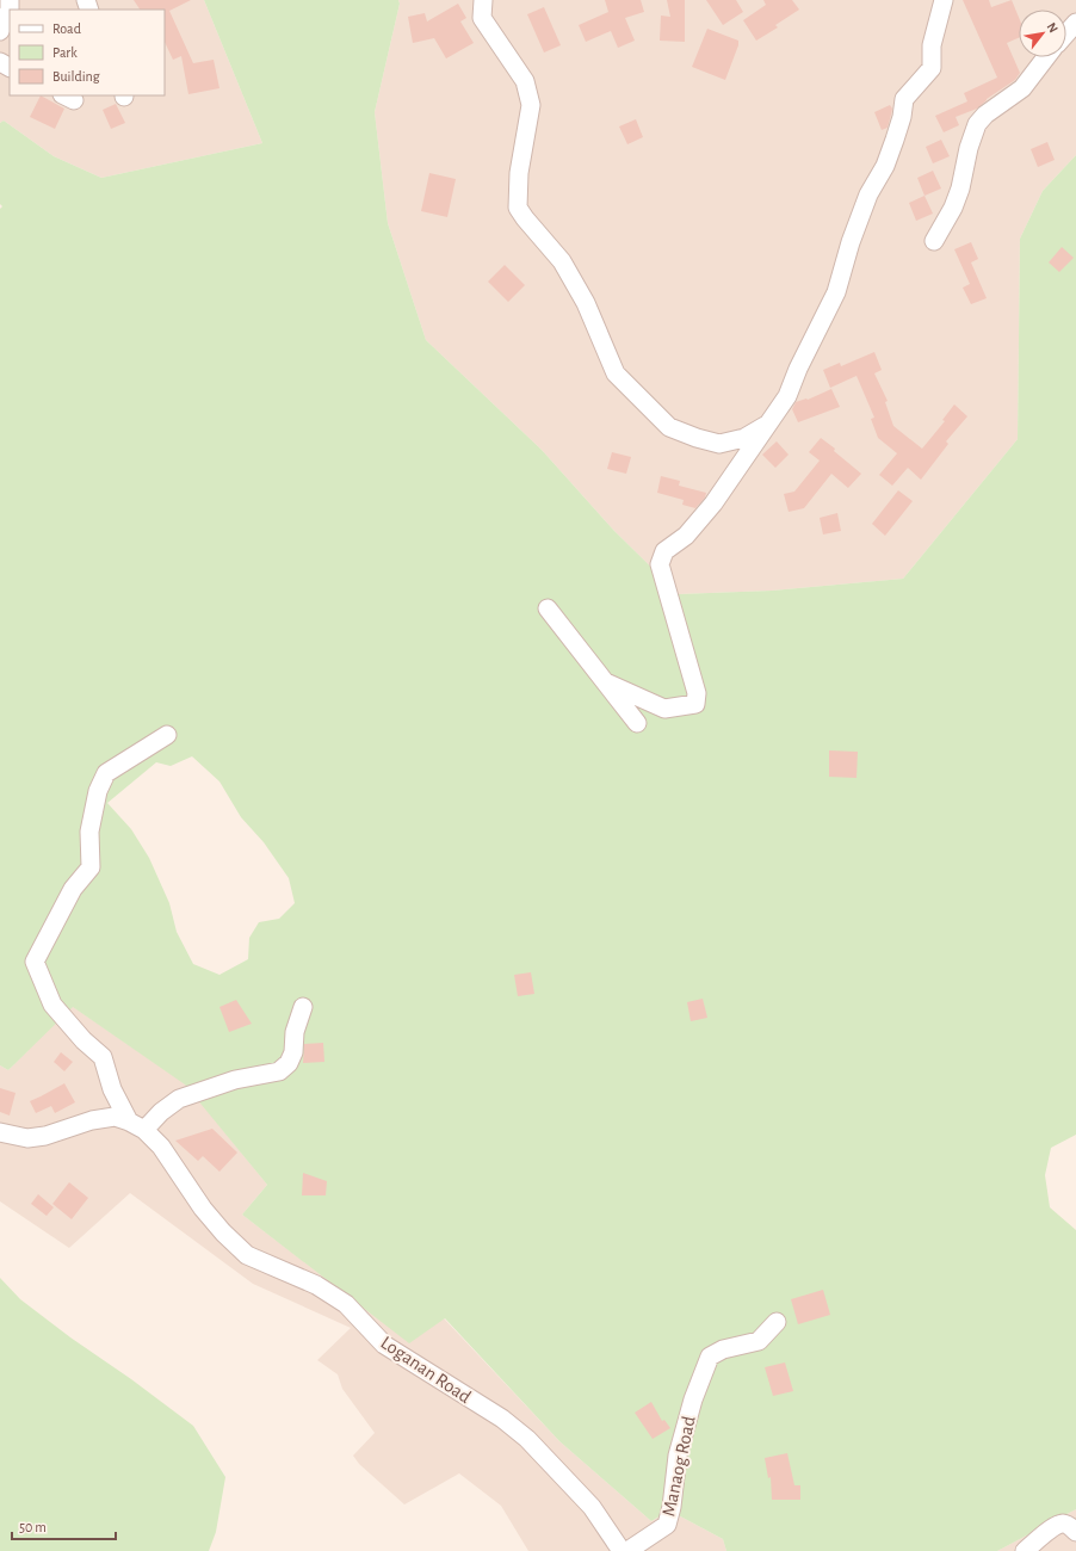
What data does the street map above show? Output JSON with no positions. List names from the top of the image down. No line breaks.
{"streets":{"street":["Loganan Road","Manaog Road"]},"legend":["Road","Park","Building"],"scale_bar":"50 m","north":"top right"}
